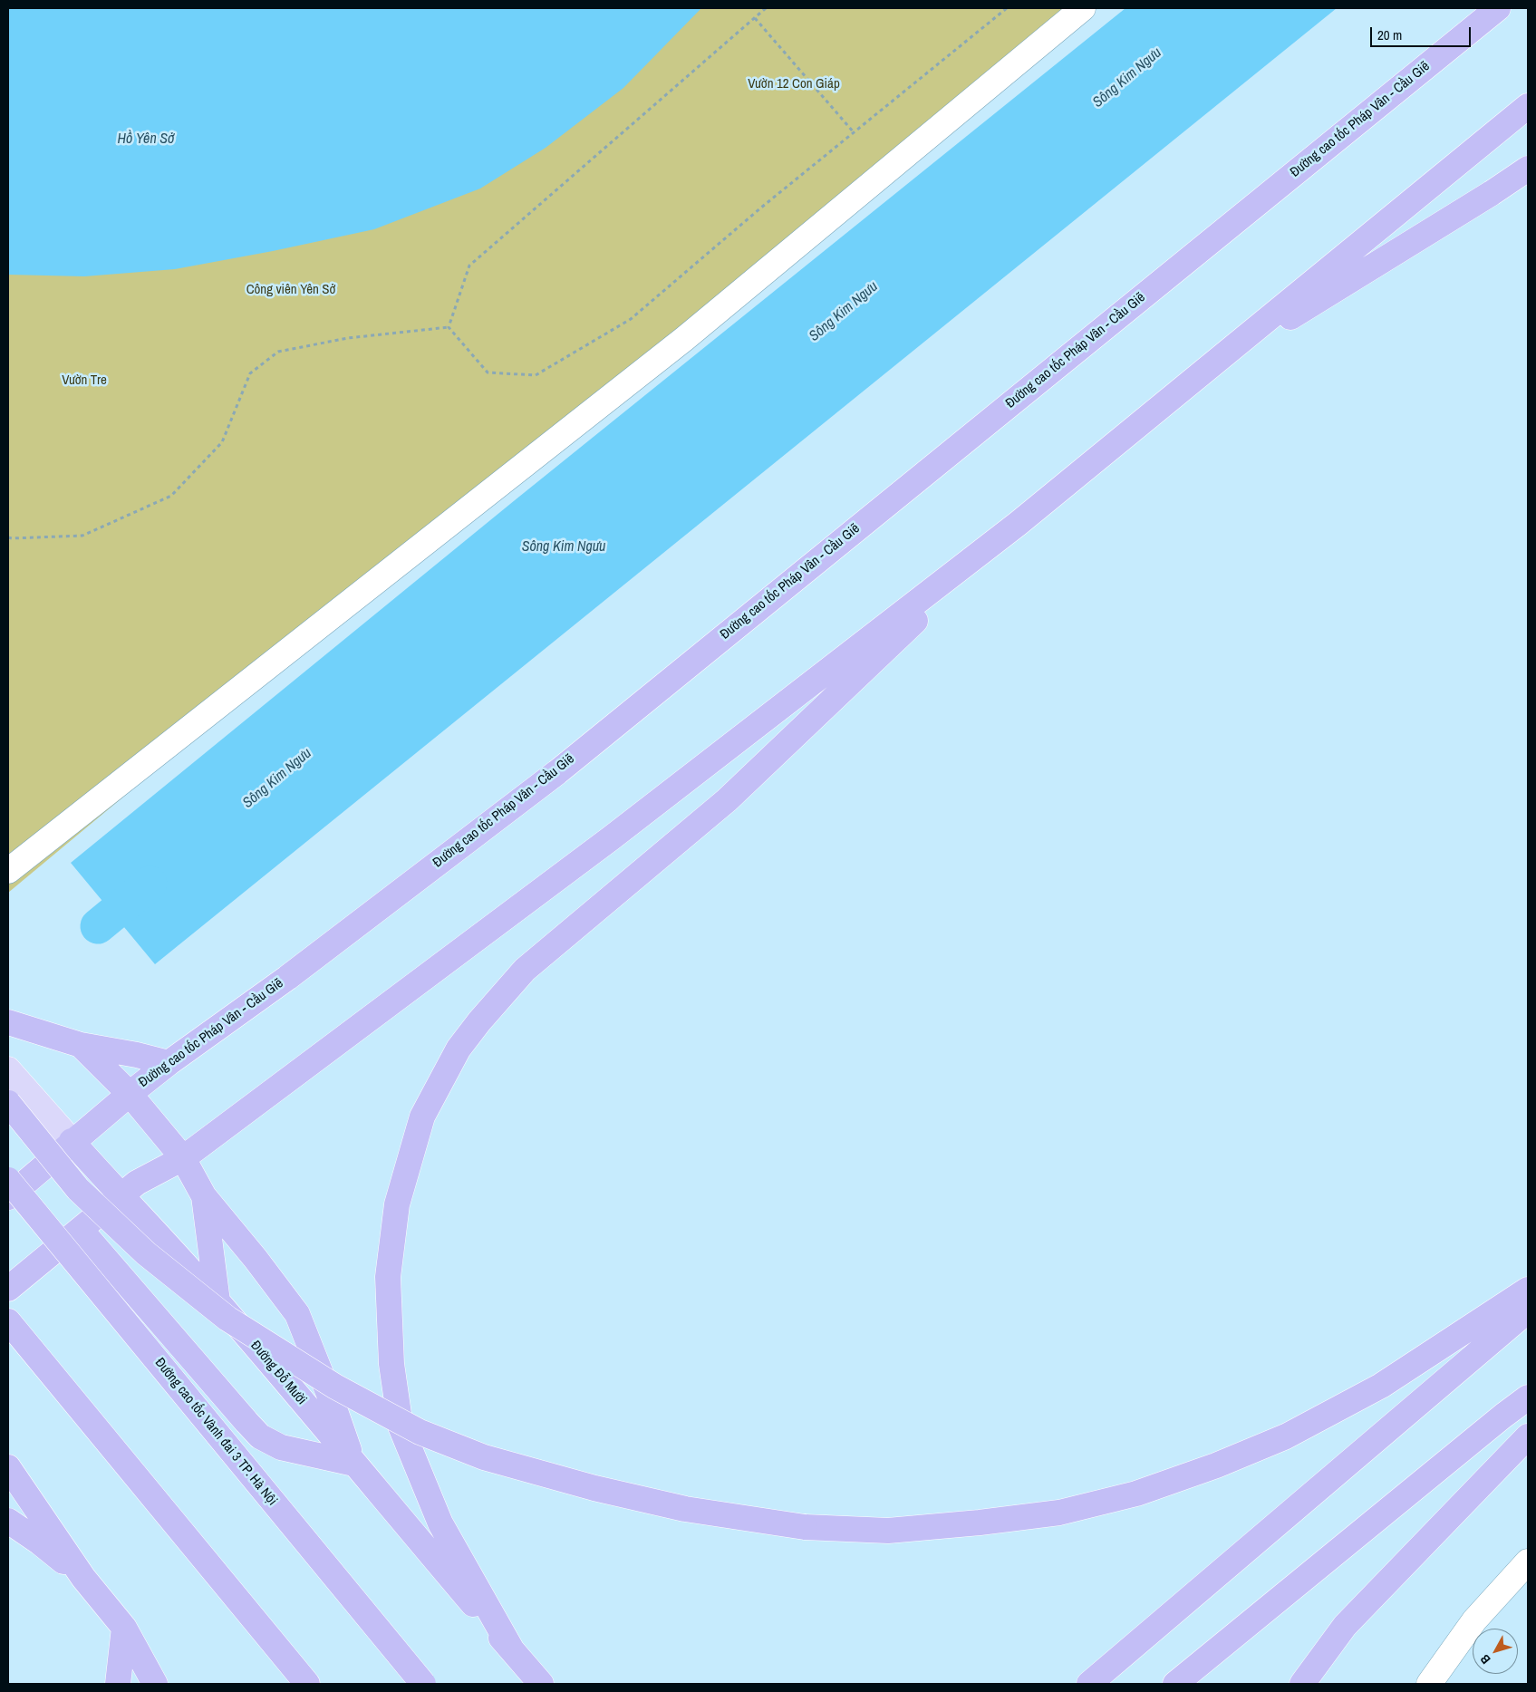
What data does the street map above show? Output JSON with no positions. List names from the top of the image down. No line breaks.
{"streets":{"highway":["Đường cao tốc Pháp Vân - Cầu Giẽ","Đường Đỗ Mười","Đường cao tốc Vành đai 3 TP. Hà Nội"]},"crossings":[["Đường cao tốc Pháp Vân - Cầu Giẽ","Đường Đỗ Mười"]],"water":["Sông Kim Ngưu","Hồ Yên Sở"],"parks":["Vườn 12 Con Giáp","Công viên Yên Sở","Vườn Tre"],"scale_bar":"20 m","north":"bottom left"}
